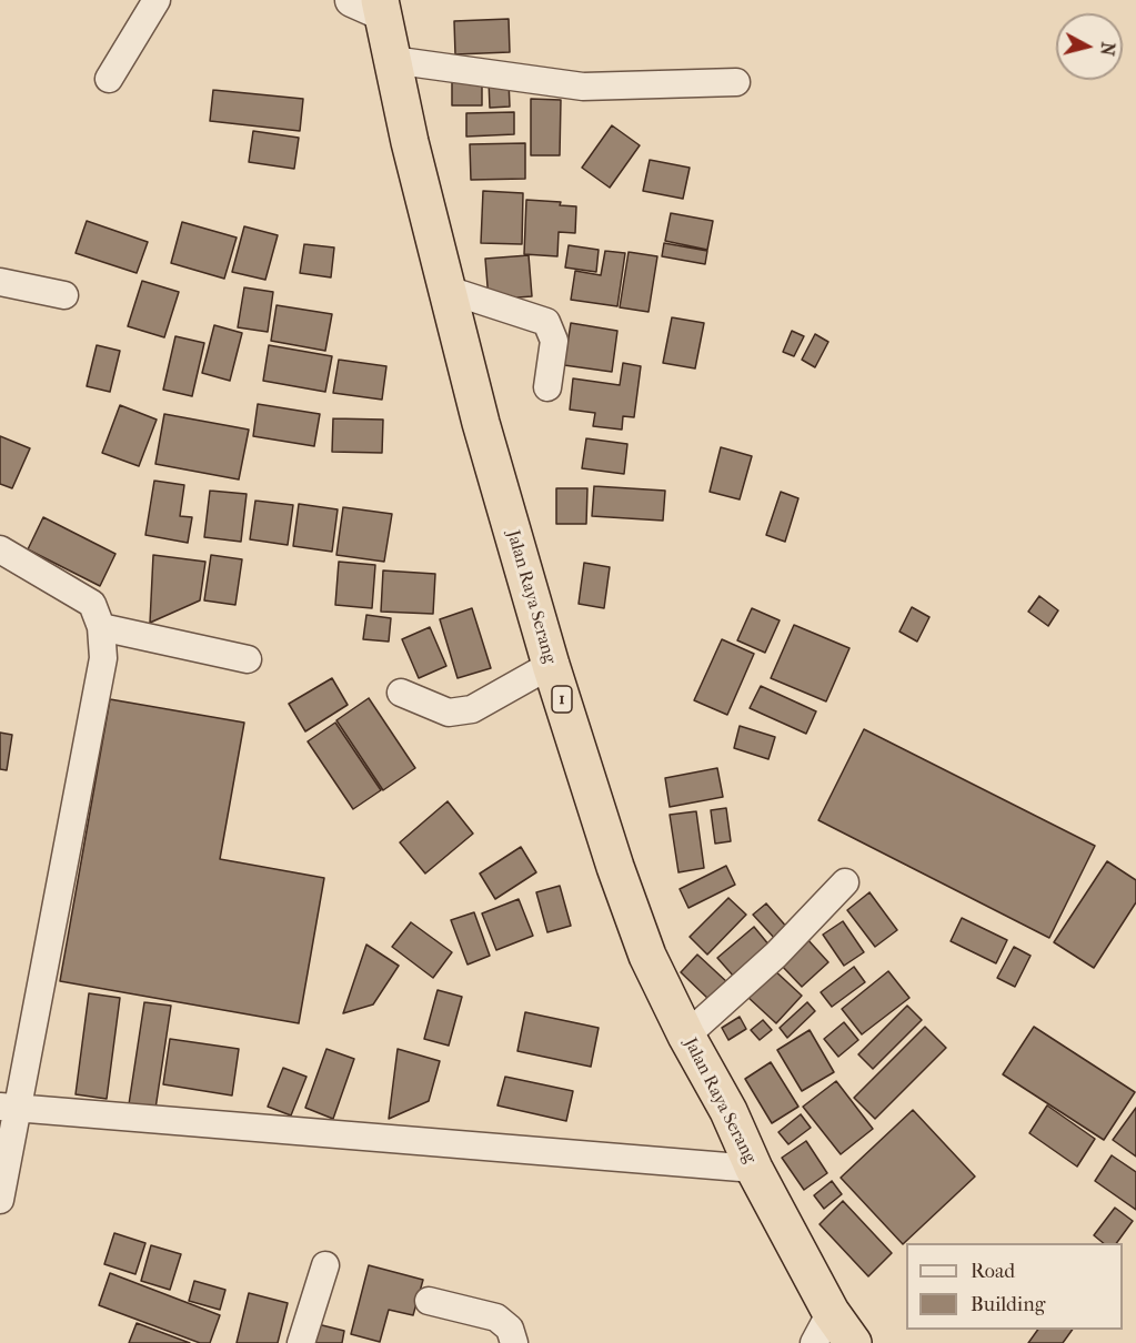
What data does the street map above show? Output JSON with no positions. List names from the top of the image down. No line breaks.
{"streets":{"highway":["Jalan Raya Serang","1"]},"legend":["Road","Building"],"north":"right"}
